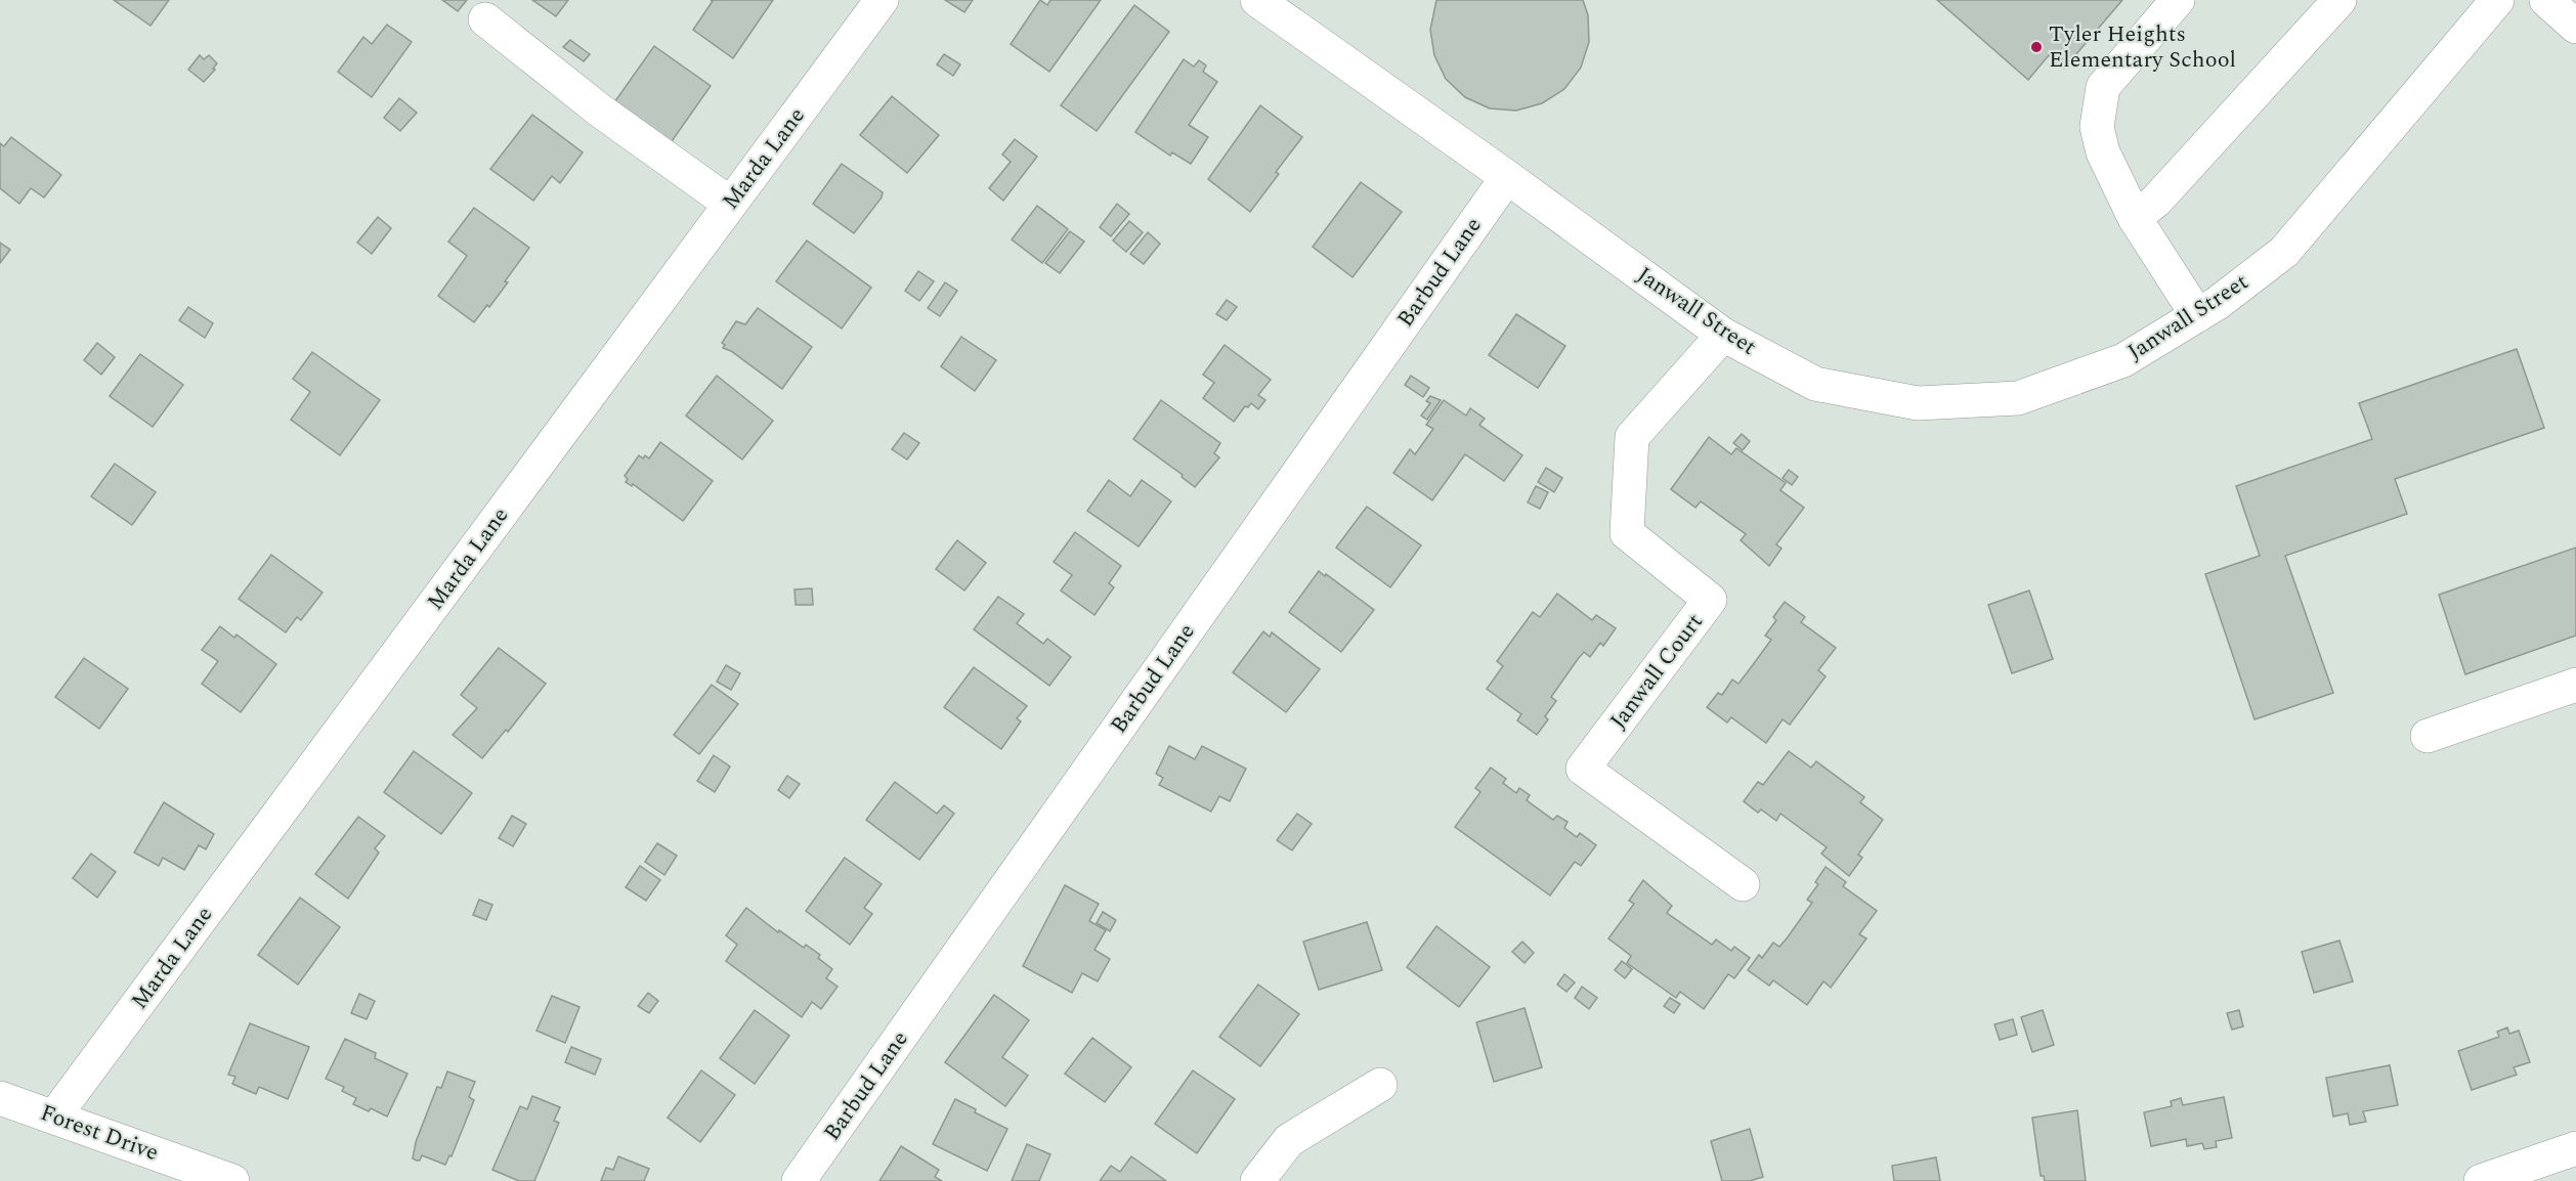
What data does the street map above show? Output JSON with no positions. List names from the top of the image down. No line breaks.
{"streets":{"street":["Marda Lane","Barbud Lane","Janwall Street","Janwall Court","Forest Drive"]},"crossings":[["Marda Lane","Forest Drive"],["Barbud Lane","Janwall Street"],["Janwall Street","Janwall Court"]],"places":["Tyler Heights Elementary School"]}
